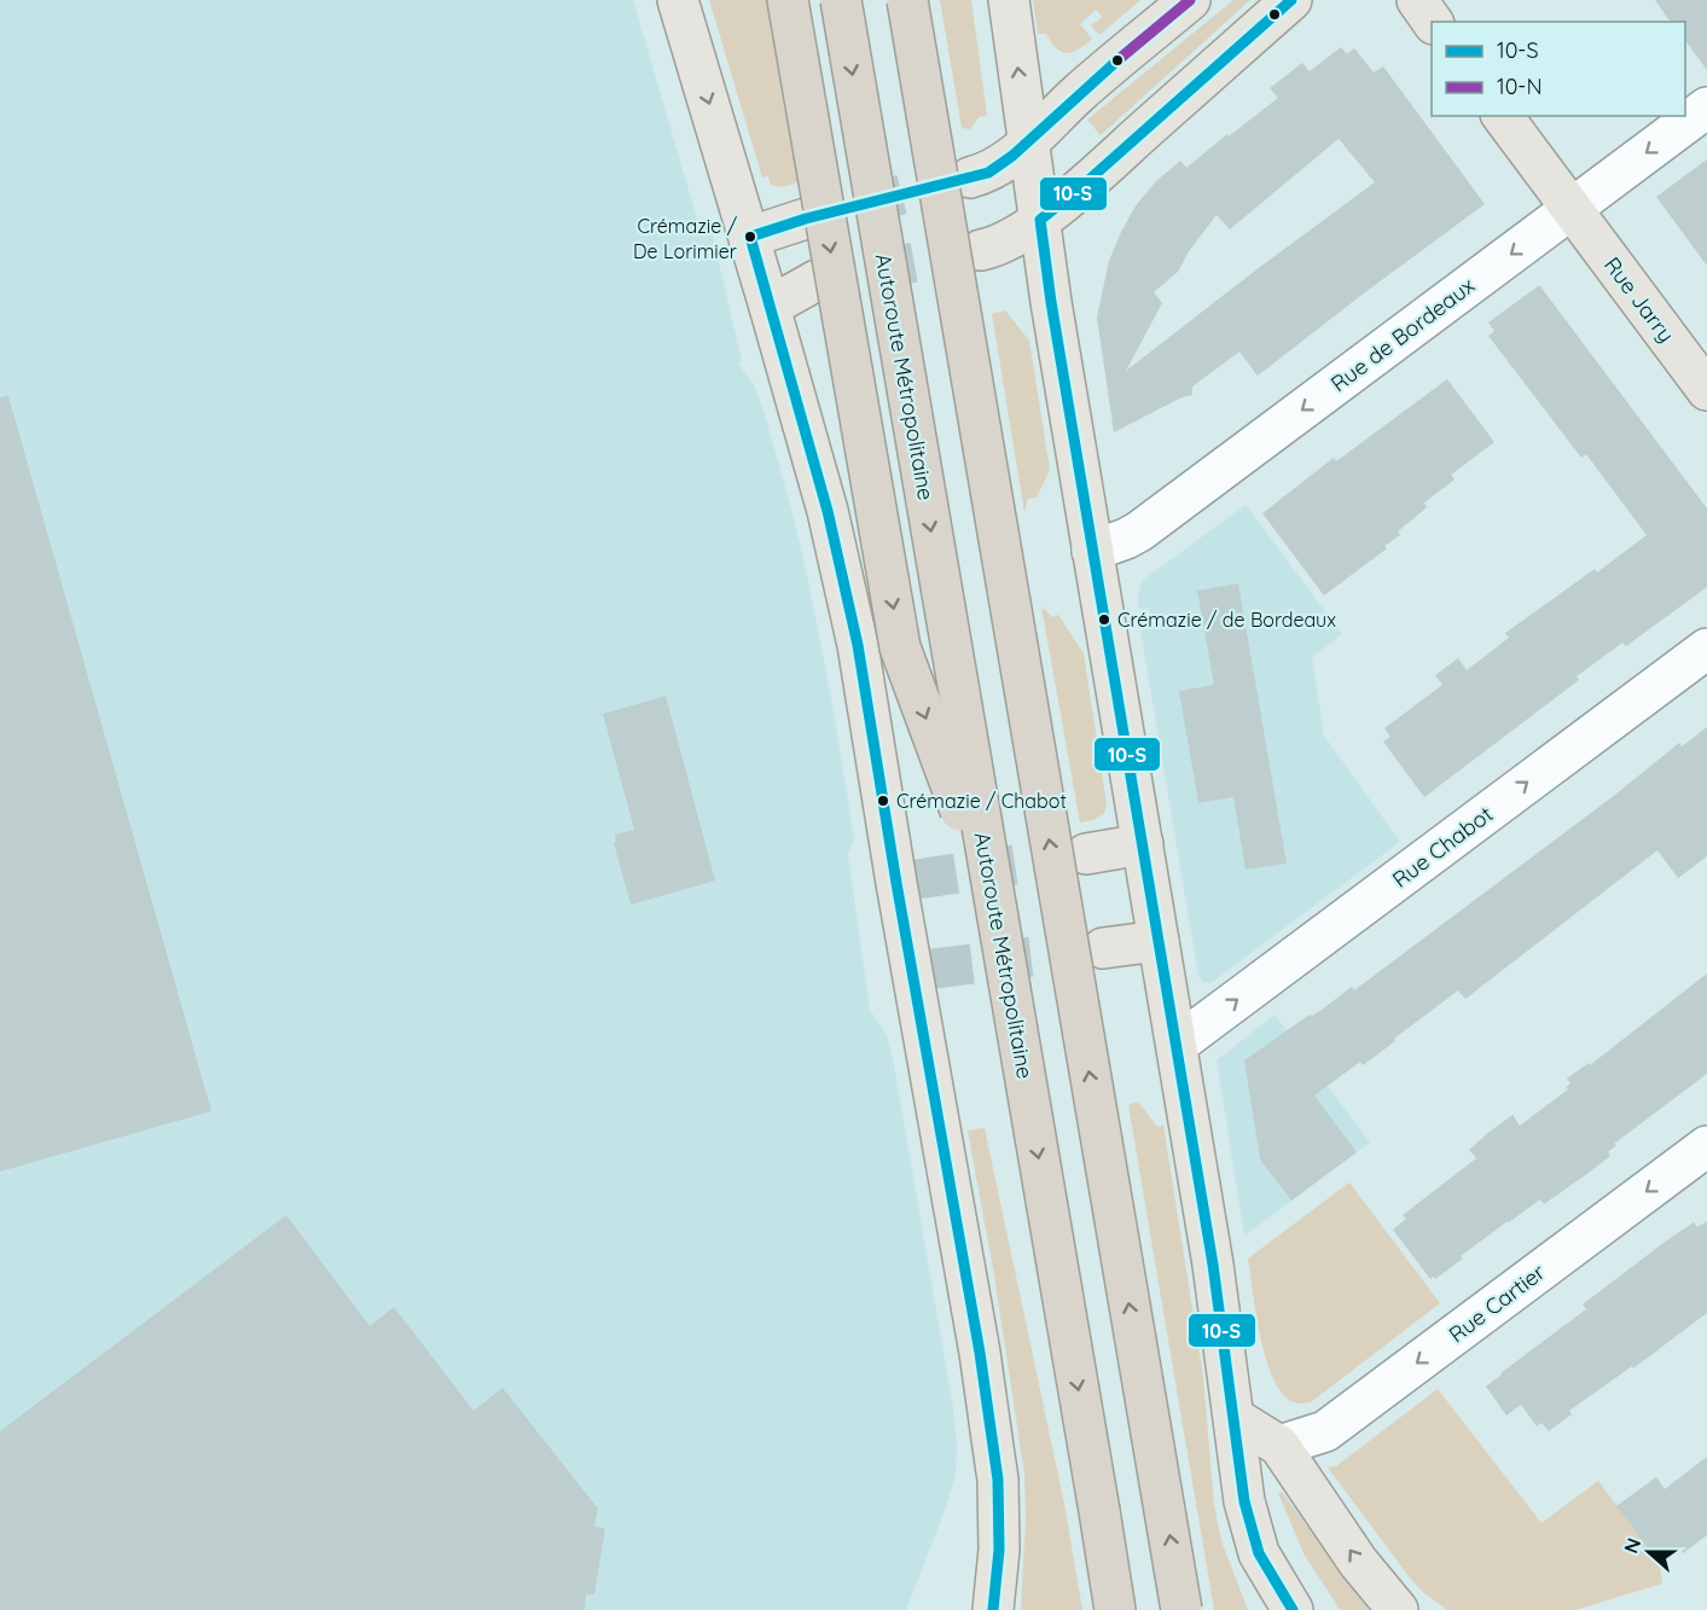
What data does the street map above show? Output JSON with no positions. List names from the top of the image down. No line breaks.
{"streets":{"highway":["Autoroute Métropolitaine"],"main road":["Rue Jarry"],"street":["Rue de Bordeaux","Rue Chabot","Rue Cartier"]},"crossings":[["Rue Jarry","Rue de Bordeaux"]],"one_way":["Rue de Bordeaux","Rue Chabot","Rue Cartier"],"places":["Crémazie / De Lorimier","Crémazie / de Bordeaux","Crémazie / Chabot"],"lines":["transit line 10-S","transit line 10-N"],"legend":["10-S","10-N"],"north":"left"}
